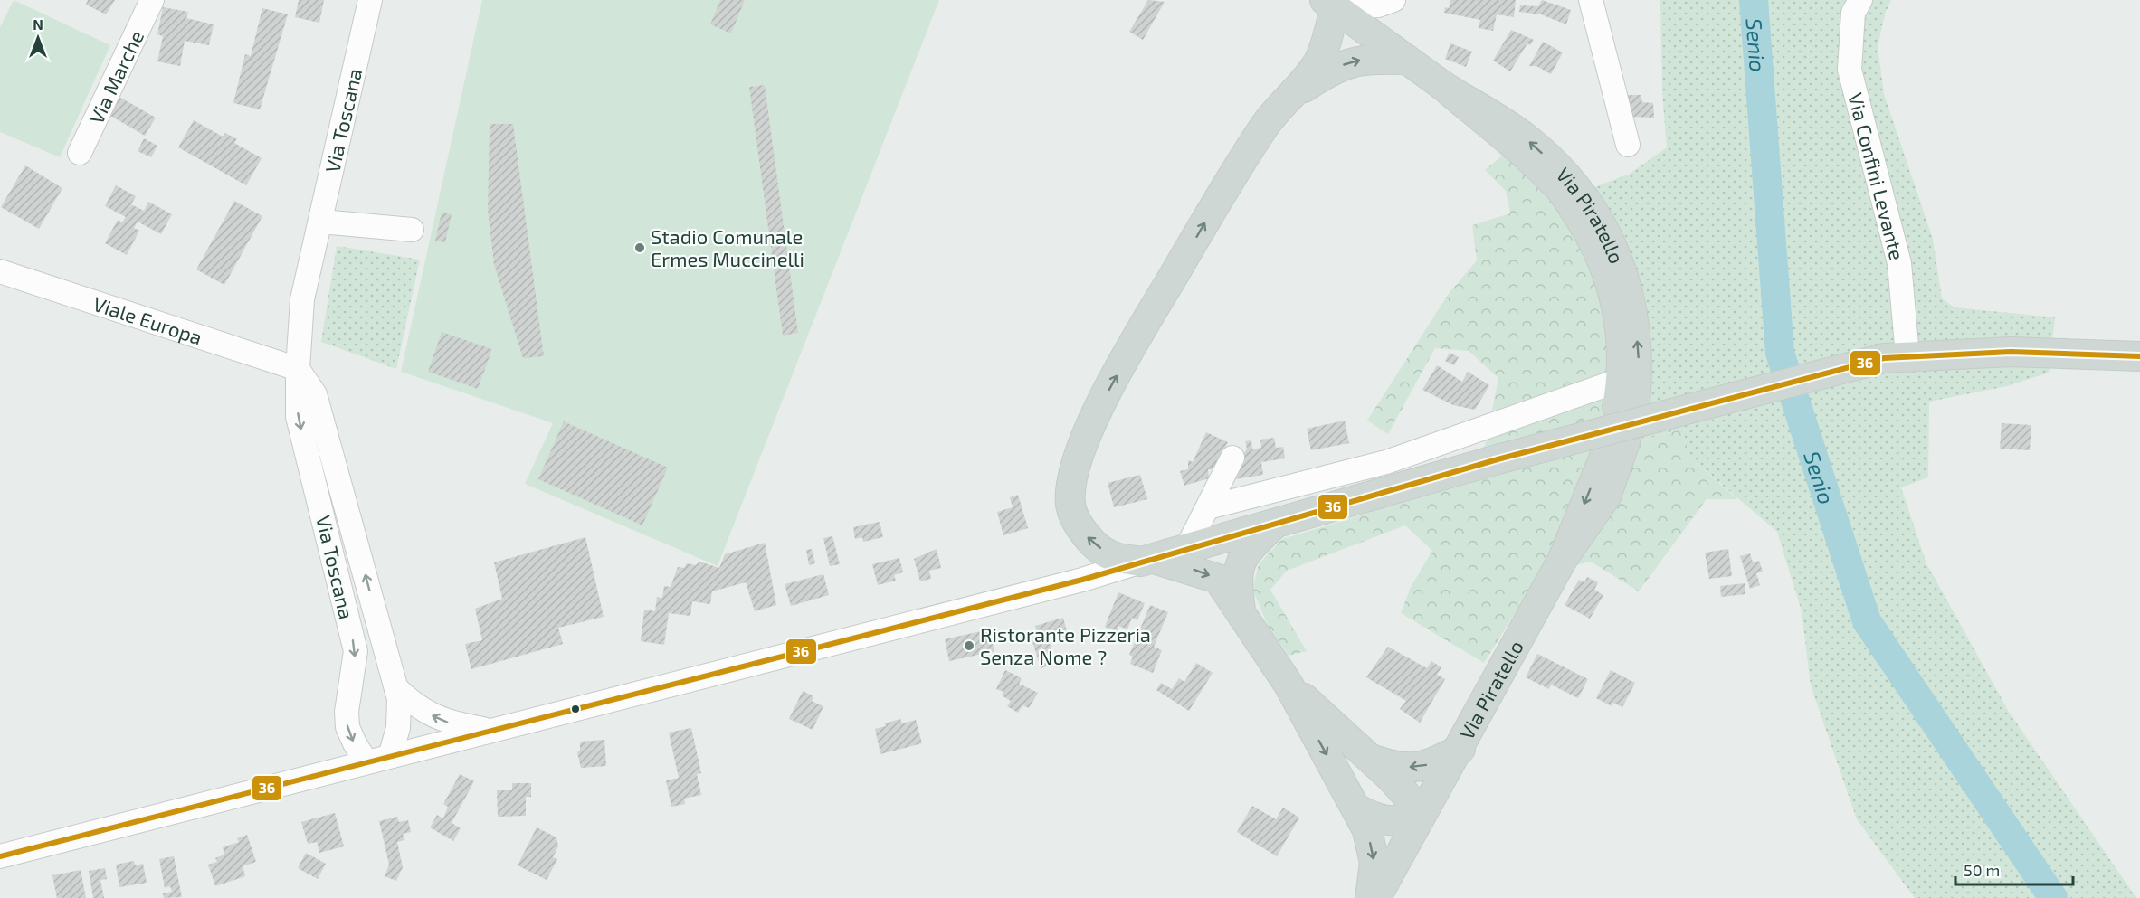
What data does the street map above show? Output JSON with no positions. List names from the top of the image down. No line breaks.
{"streets":{"main road":["Via Piratello"],"street":["Via Marche","Via Toscana","Via Confini Levante","Viale Europa"]},"crossings":[["Via Toscana","Viale Europa"]],"water":["Senio"],"places":["Stadio Comunale Ermes Muccinelli","Ristorante Pizzeria Senza Nome ?"],"lines":["transit line 36"],"scale_bar":"50 m","north":"top"}
